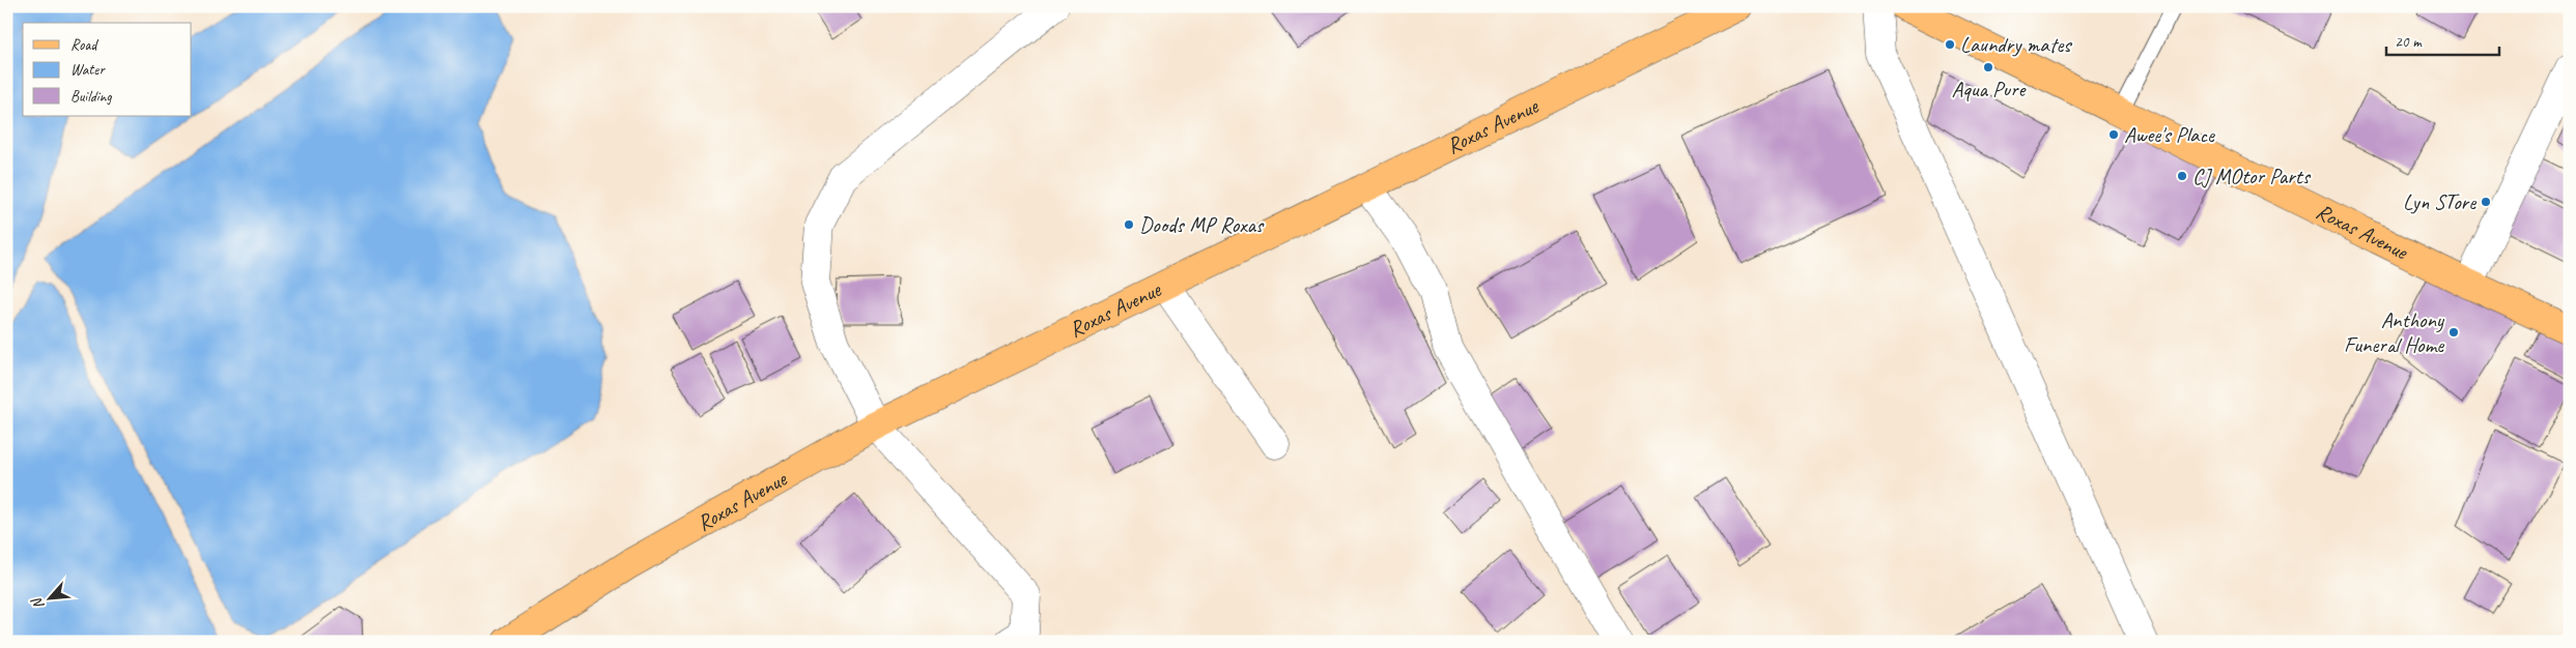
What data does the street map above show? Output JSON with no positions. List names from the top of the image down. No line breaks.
{"streets":{"main road":["Roxas Avenue"]},"places":["Laundry mates","Aqua Pure","Awee's Place","CJ MOtor Parts","Lyn STore","Doods MP Roxas","Anthony Funeral Home"],"legend":["Road","Water","Building"],"scale_bar":"20 m","north":"bottom left"}
